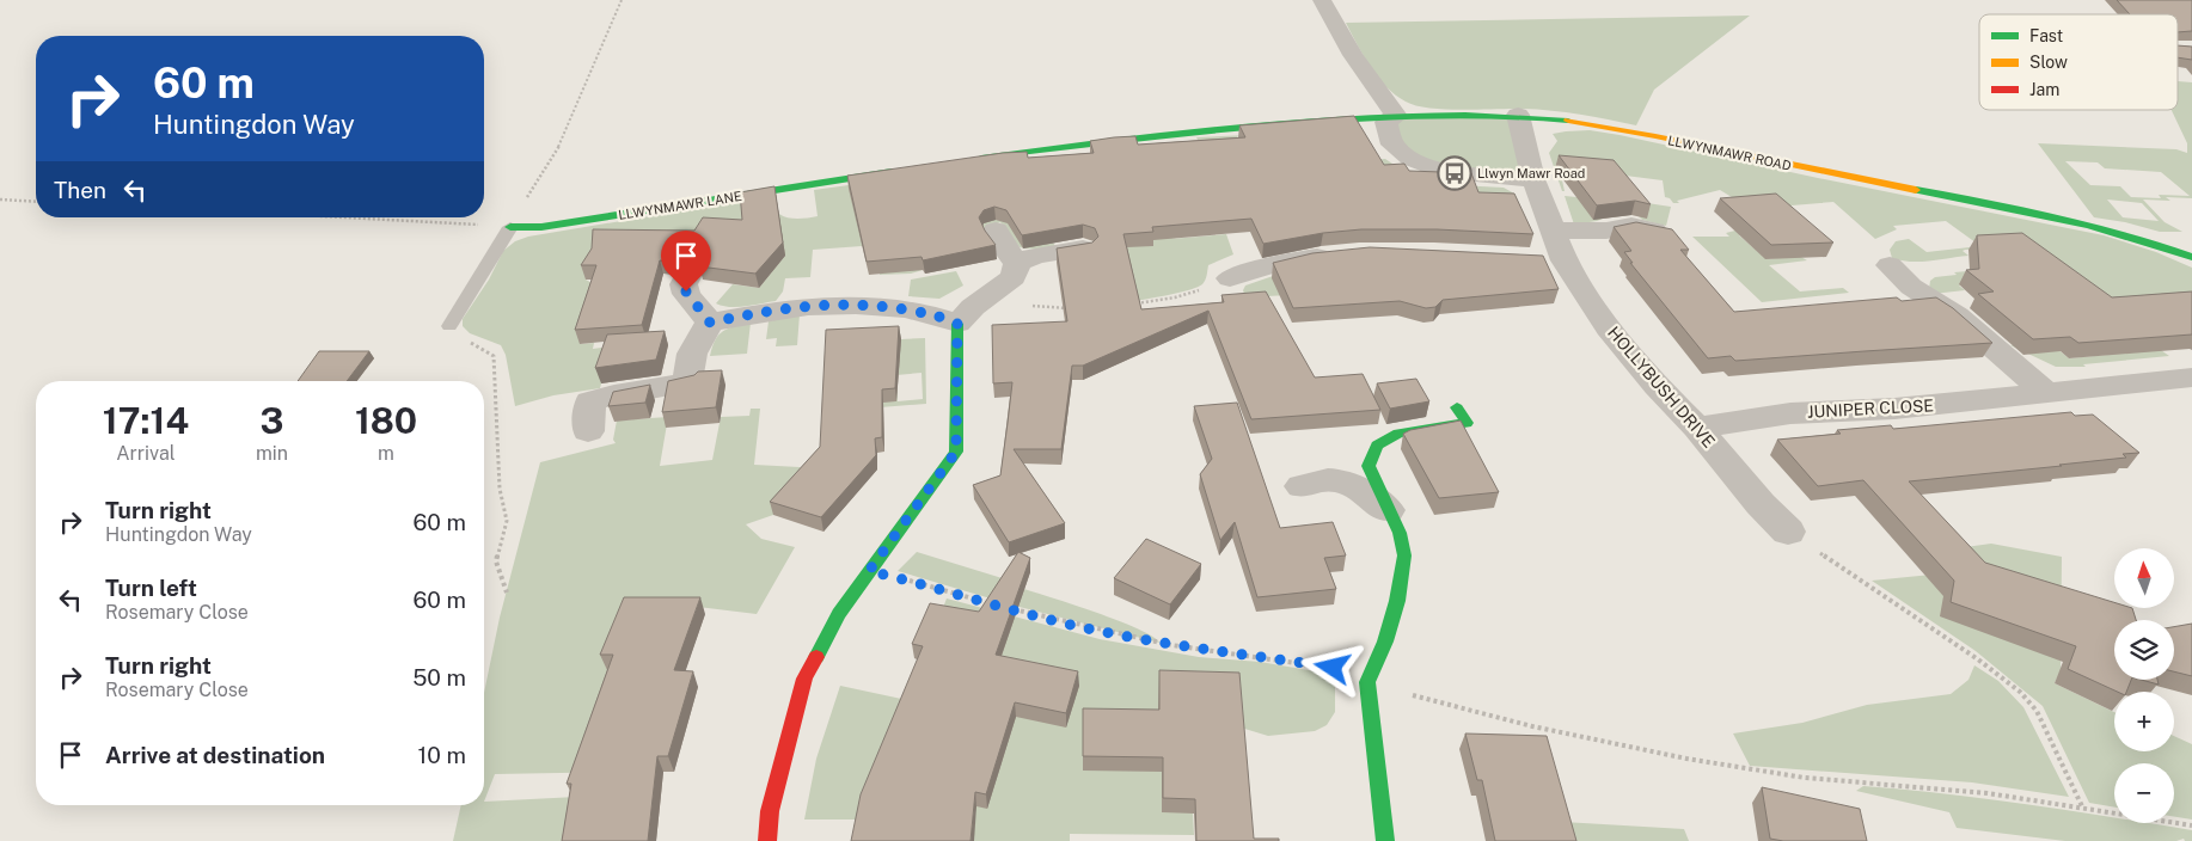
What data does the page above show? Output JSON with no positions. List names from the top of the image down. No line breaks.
{"streets":{"street":["LLWYNMAWR ROAD","LLWYNMAWR LANE","HOLLYBUSH DRIVE","JUNIPER CLOSE"]},"crossings":[["LLWYNMAWR ROAD","HOLLYBUSH DRIVE"],["HOLLYBUSH DRIVE","JUNIPER CLOSE"]],"places":{"bus stop":["Llwyn Mawr Road"]},"legend":["Fast","Slow","Jam"],"north":"top","page":{"turn":["60 m","Huntingdon Way"],"then":"Then","eta":["17:14","Arrival","3","min","180","m"],"list":[{"name":"Turn right","note":"Huntingdon Way","value":"60 m"},{"name":"Turn left","note":"Rosemary Close","value":"60 m"},{"name":"Turn right","note":"Rosemary Close","value":"50 m"},{"name":"Arrive at destination","value":"10 m"}],"map_buttons":["+","−"]}}
